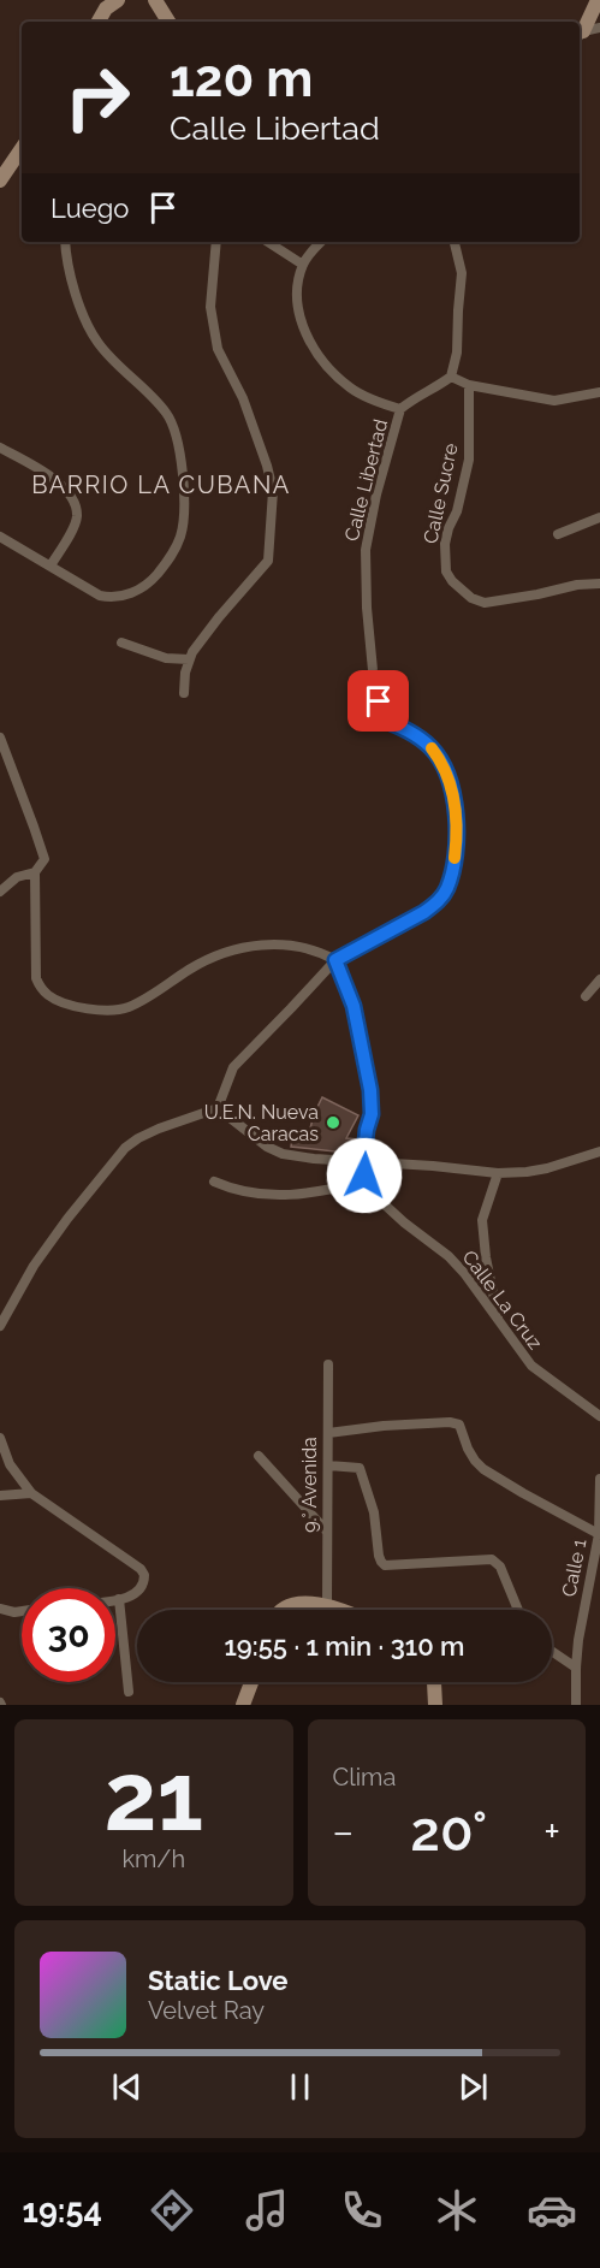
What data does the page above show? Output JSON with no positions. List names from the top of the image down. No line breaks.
{"streets":{"street":["Calle Libertad","Calle Sucre","Calle La Cruz","9.° Avenida","Calle 1"]},"districts":["BARRIO LA CUBANA"],"places":["U.E.N. Nueva Caracas"],"page":{"turn":["120 m","Calle Libertad"],"then":"Luego","limit":"30","trip":"19:55 · 1 min · 310 m","tile":[["21","km/h"],"Clima"],"heat":["−","20°","+"],"song":["Static Love","Velvet Ray"],"tabs":"19:54"}}
